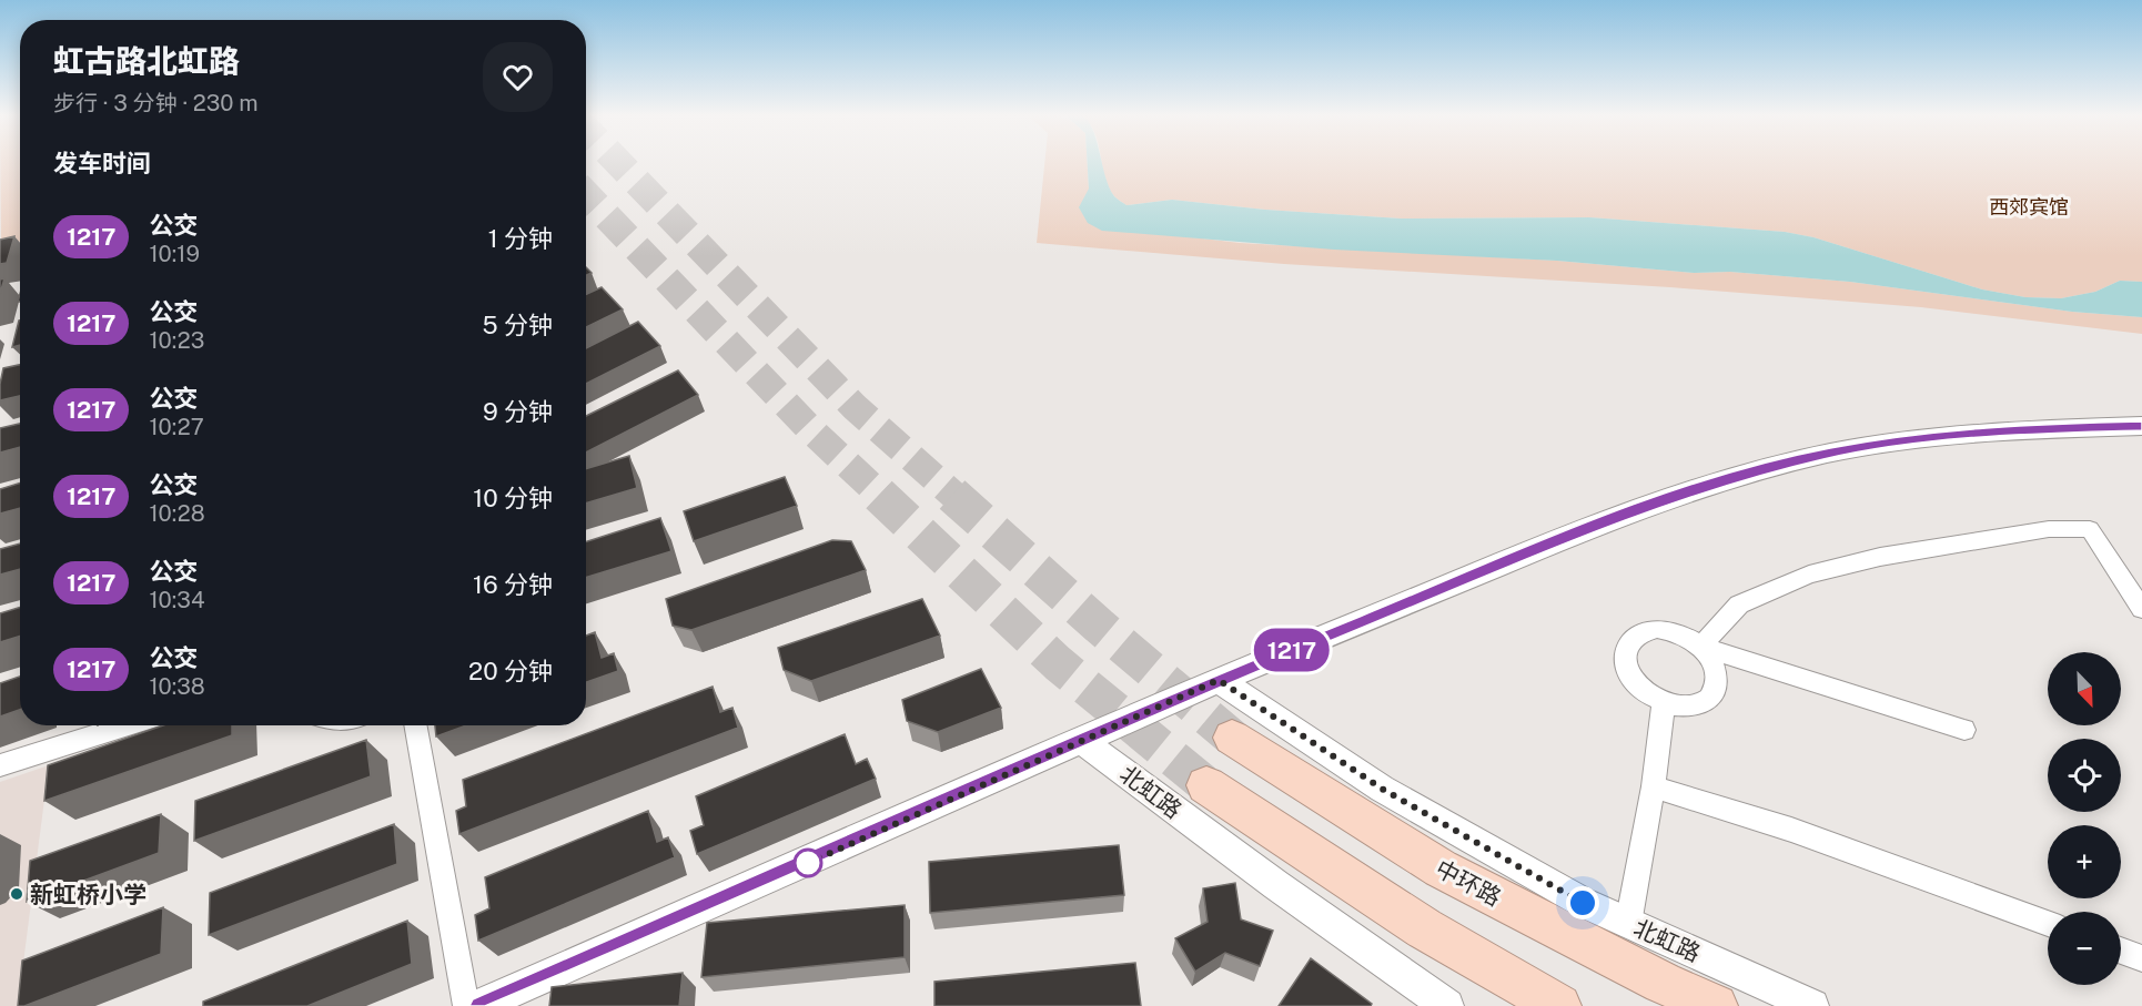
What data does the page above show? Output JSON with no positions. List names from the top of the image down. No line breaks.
{"streets":{"highway":["中环路"],"street":["北虹路"]},"parks":["西郊宾馆"],"places":["新虹桥小学"],"lines":["bus line 1217"],"north":"bottom right","page":{"on_map":"1217","heading":[["虹古路北虹路","步行 · 3 分钟 · 230 m"],"发车时间"],"list":[{"mark":"1217","name":"公交","note":"10:19","value":"1 分钟"},{"mark":"1217","name":"公交","note":"10:23","value":"5 分钟"},{"mark":"1217","name":"公交","note":"10:27","value":"9 分钟"},{"mark":"1217","name":"公交","note":"10:28","value":"10 分钟"},{"mark":"1217","name":"公交","note":"10:34","value":"16 分钟"},{"mark":"1217","name":"公交","note":"10:38","value":"20 分钟"}],"map_buttons":["+","−"]}}
